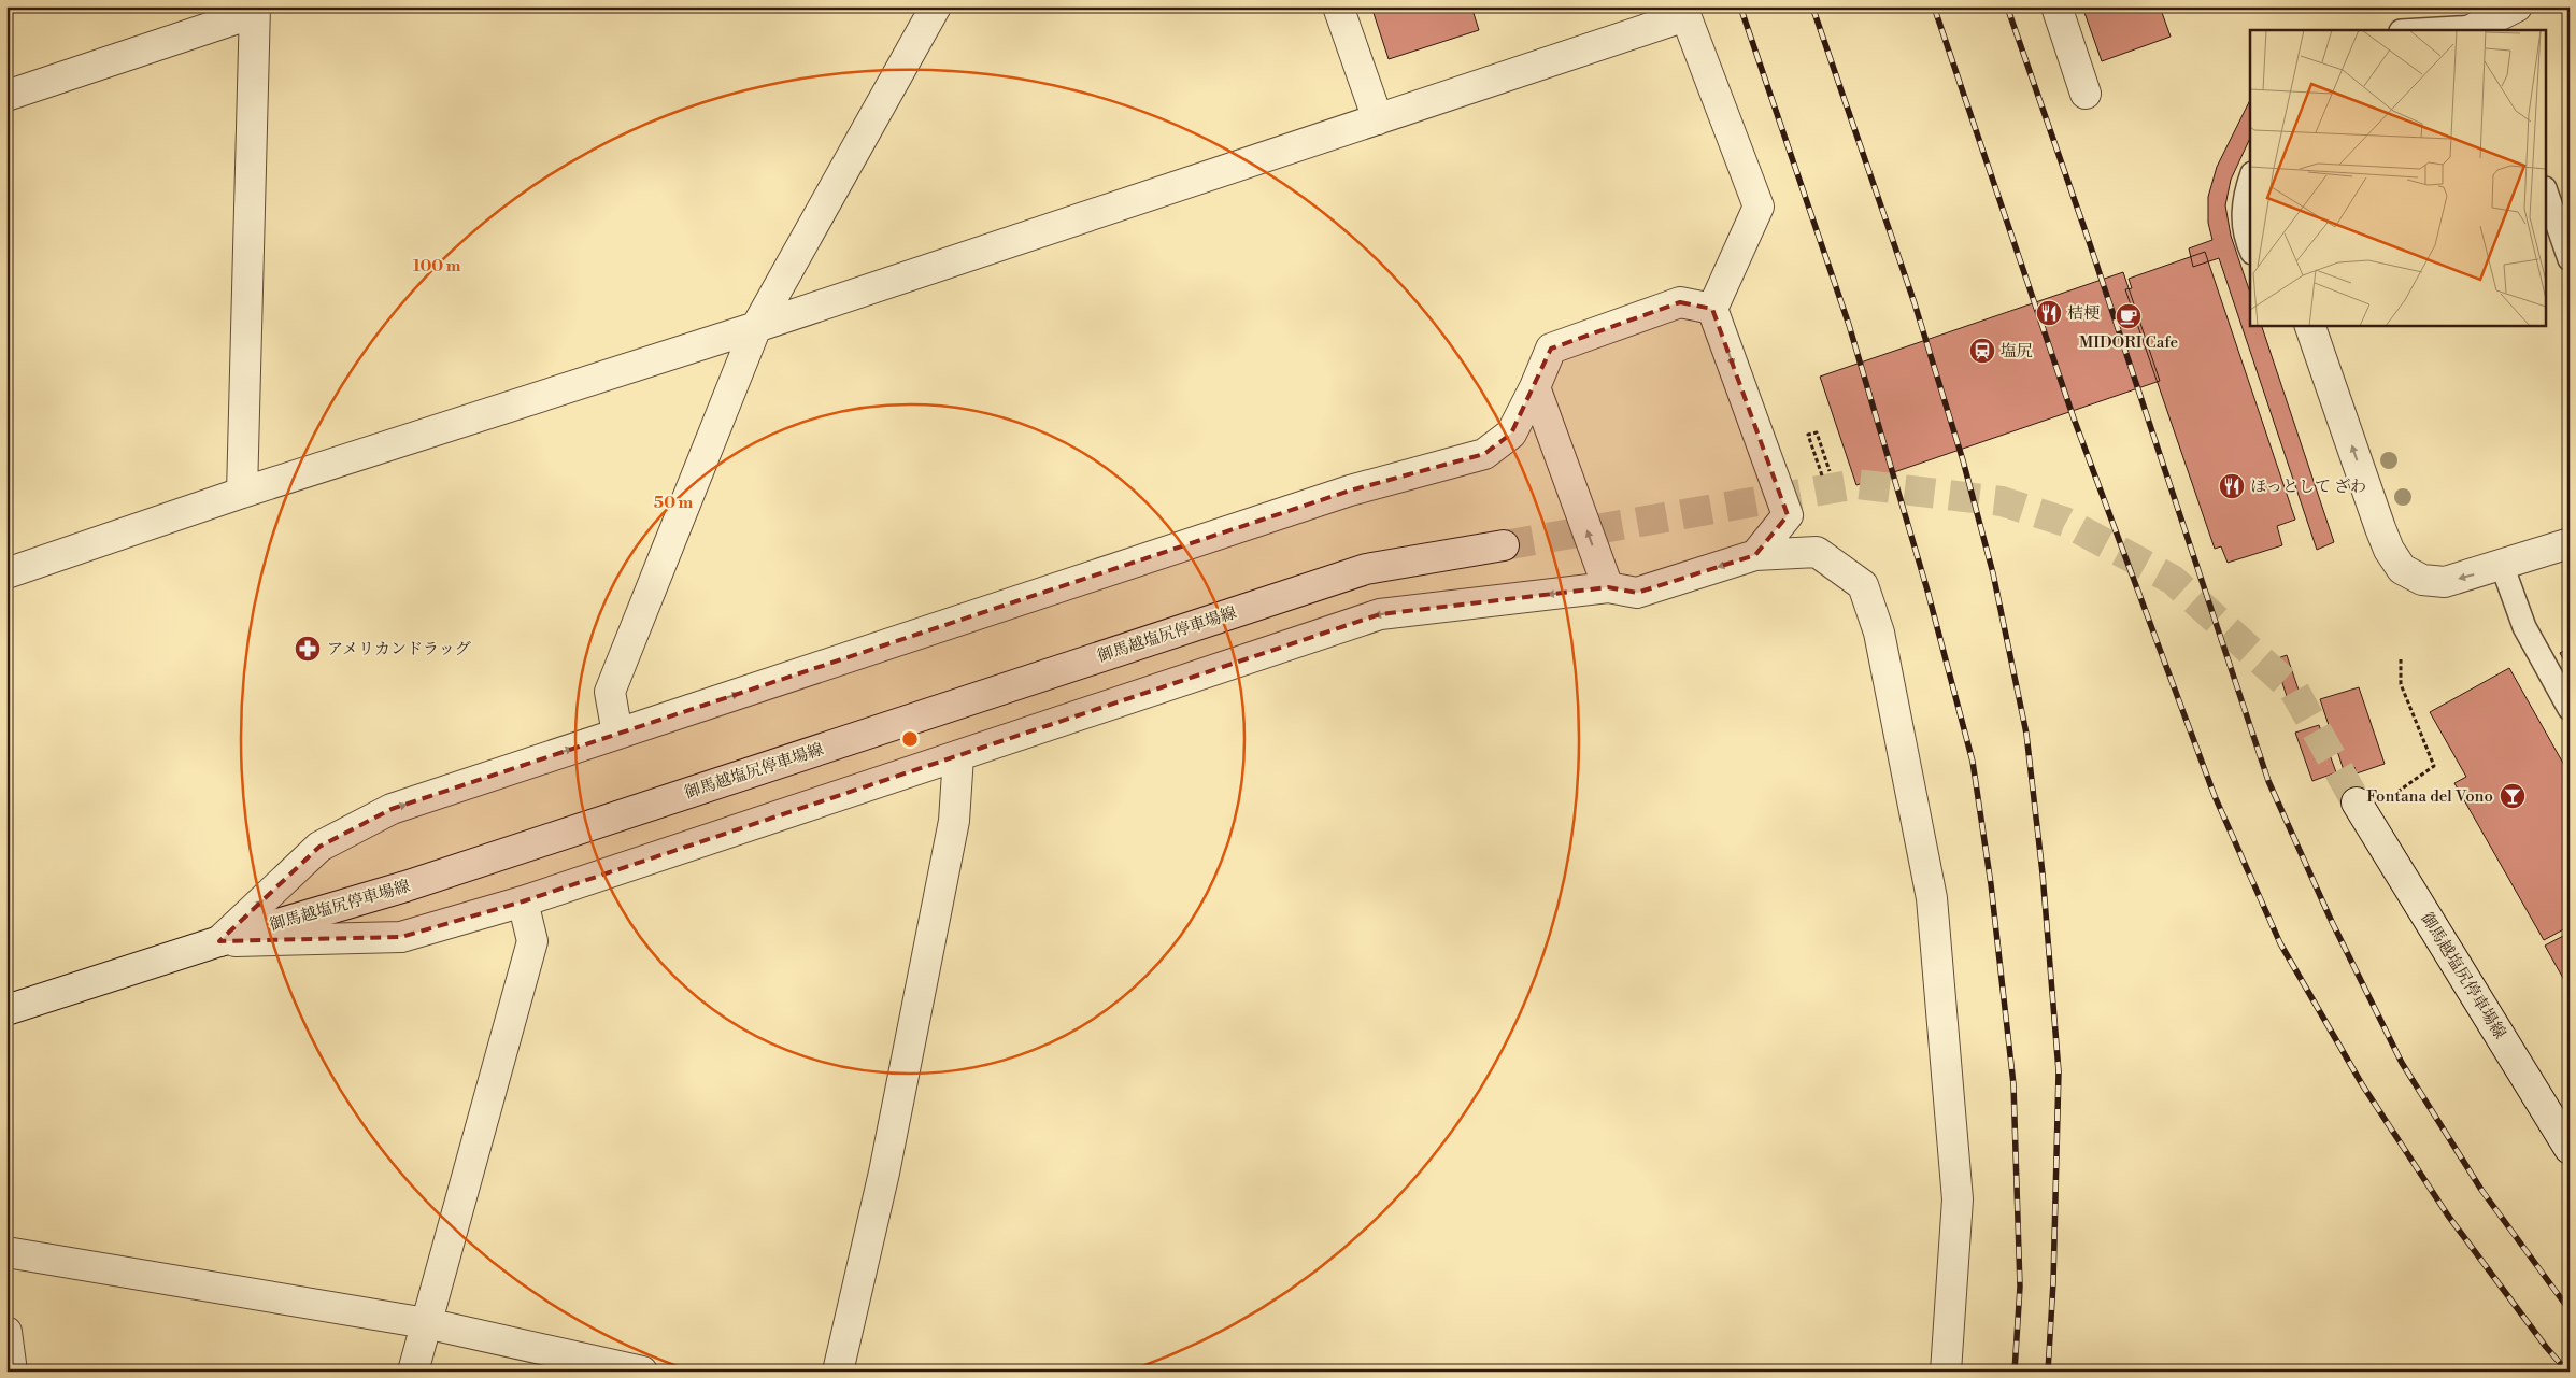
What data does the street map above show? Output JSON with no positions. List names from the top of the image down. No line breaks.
{"streets":{"street":["御馬越塩尻停車場線"]},"places":{"restaurant":["桔梗","ほっとして ざわ"],"cafe":["MIDORI Cafe"],"station":["塩尻"],"pharmacy":["アメリカンドラッグ"],"bar":["Fontana del Vono"]},"rings":["100 m","50 m"]}
